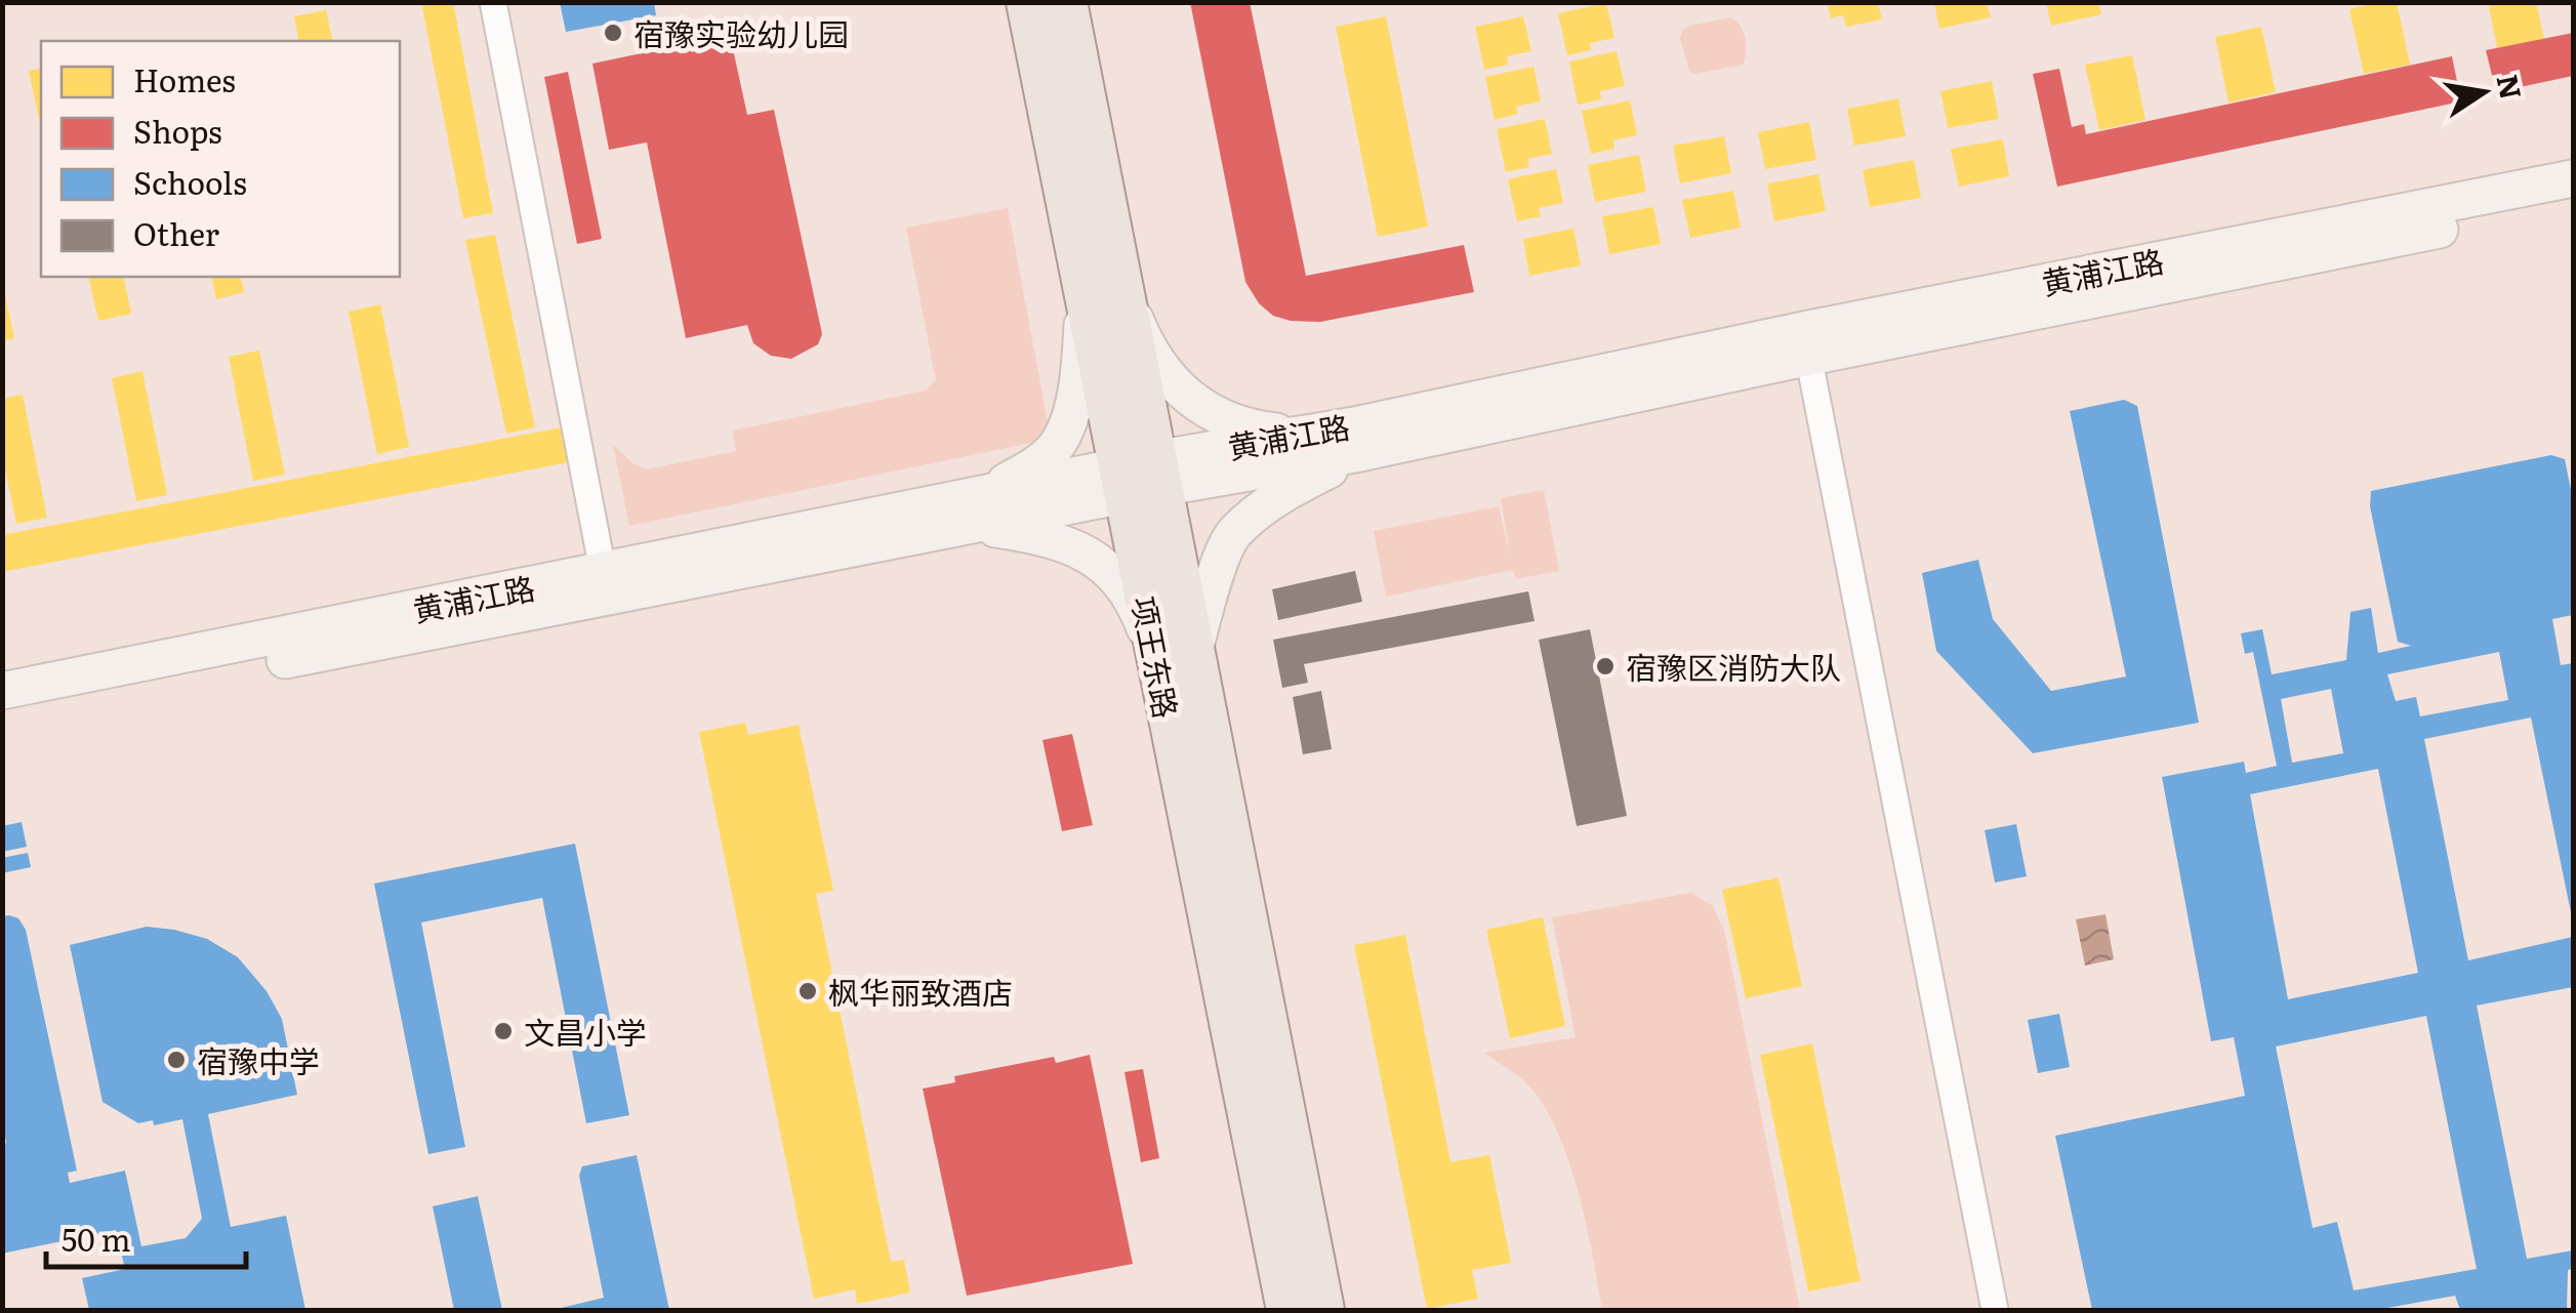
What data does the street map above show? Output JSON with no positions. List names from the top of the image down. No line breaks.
{"streets":{"main road":["项王东路"],"street":["黄浦江路"]},"crossings":[["黄浦江路","项王东路"]],"places":["宿豫实验幼儿园","宿豫区消防大队","枫华丽致酒店","文昌小学","宿豫中学"],"legend":["Homes","Shops","Schools","Other"],"scale_bar":"50 m","north":"right"}
